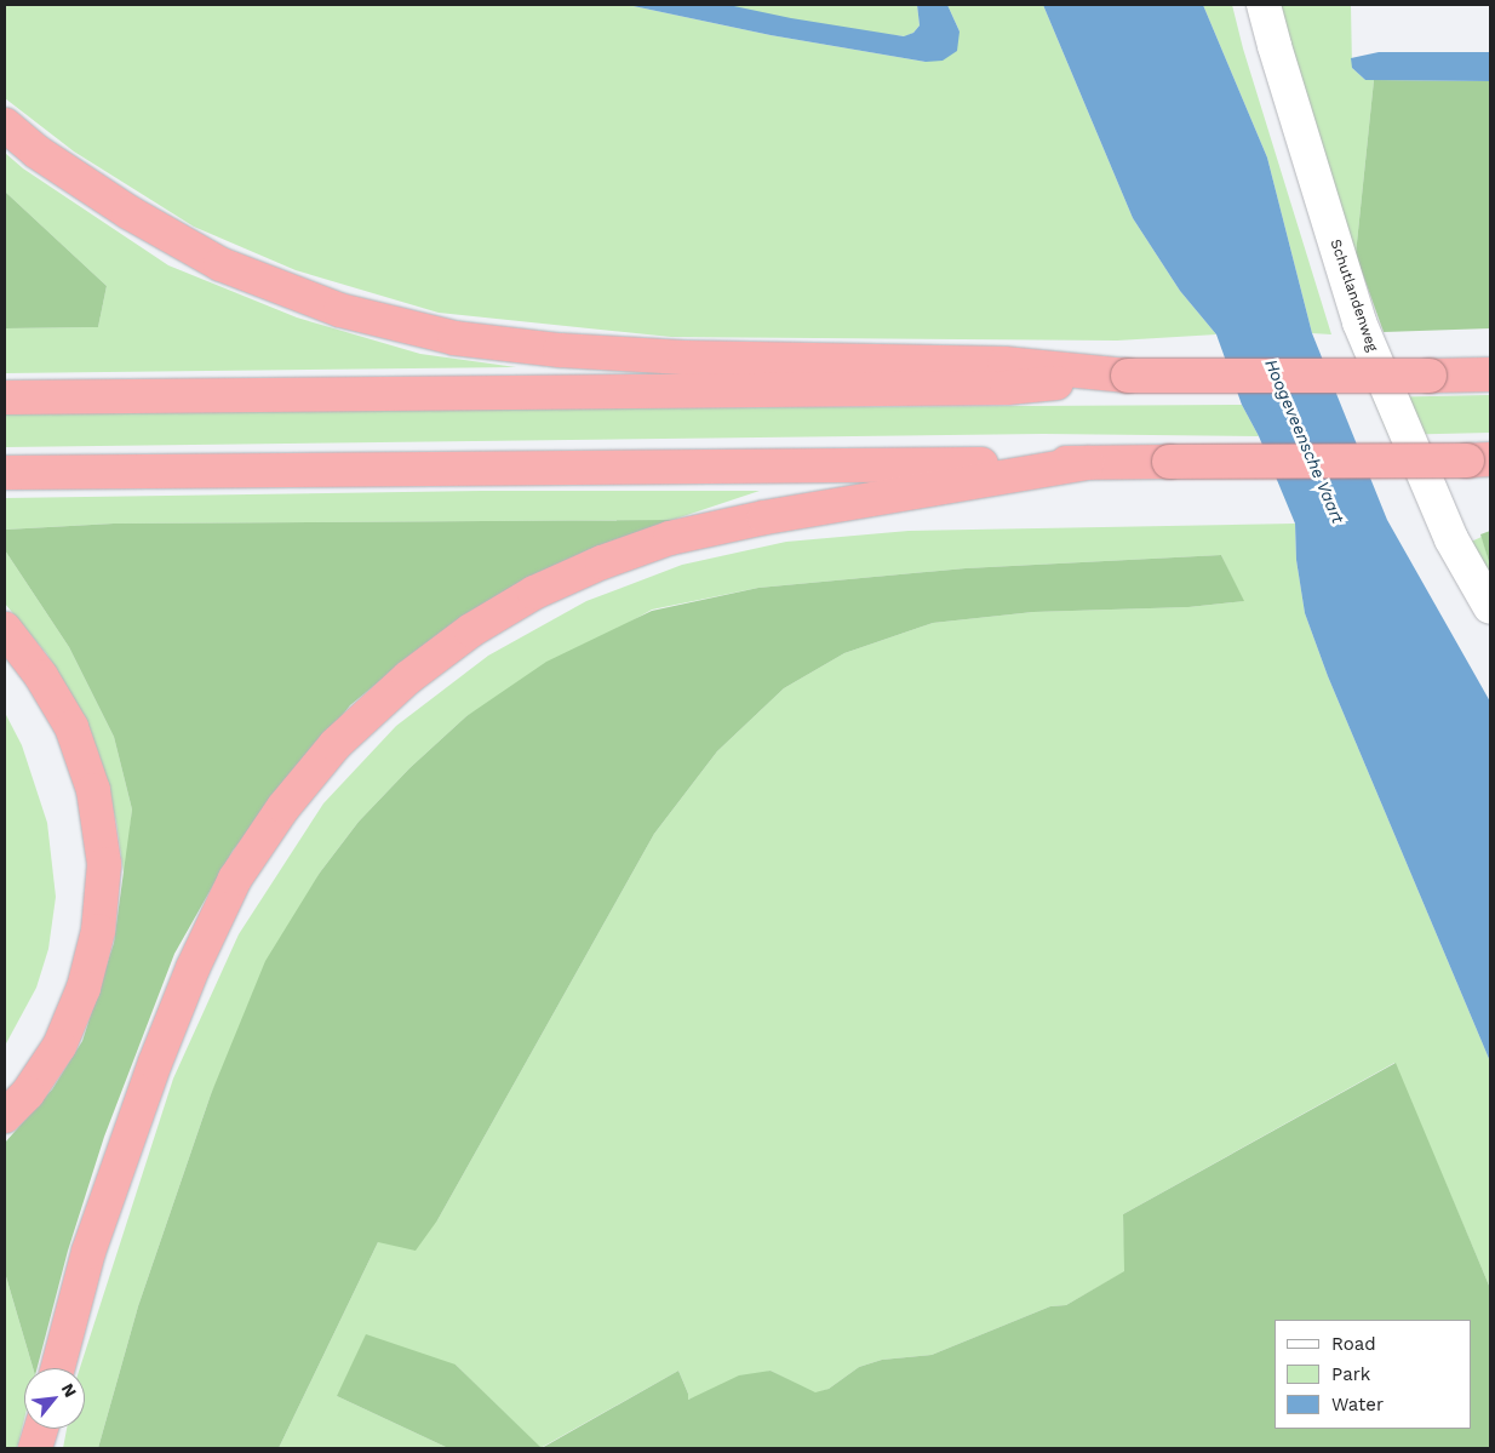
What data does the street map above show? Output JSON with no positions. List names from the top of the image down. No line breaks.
{"streets":{"street":["Schutlandenweg"]},"water":["Hoogeveensche Vaart"],"legend":["Road","Park","Water"],"north":"top right"}
